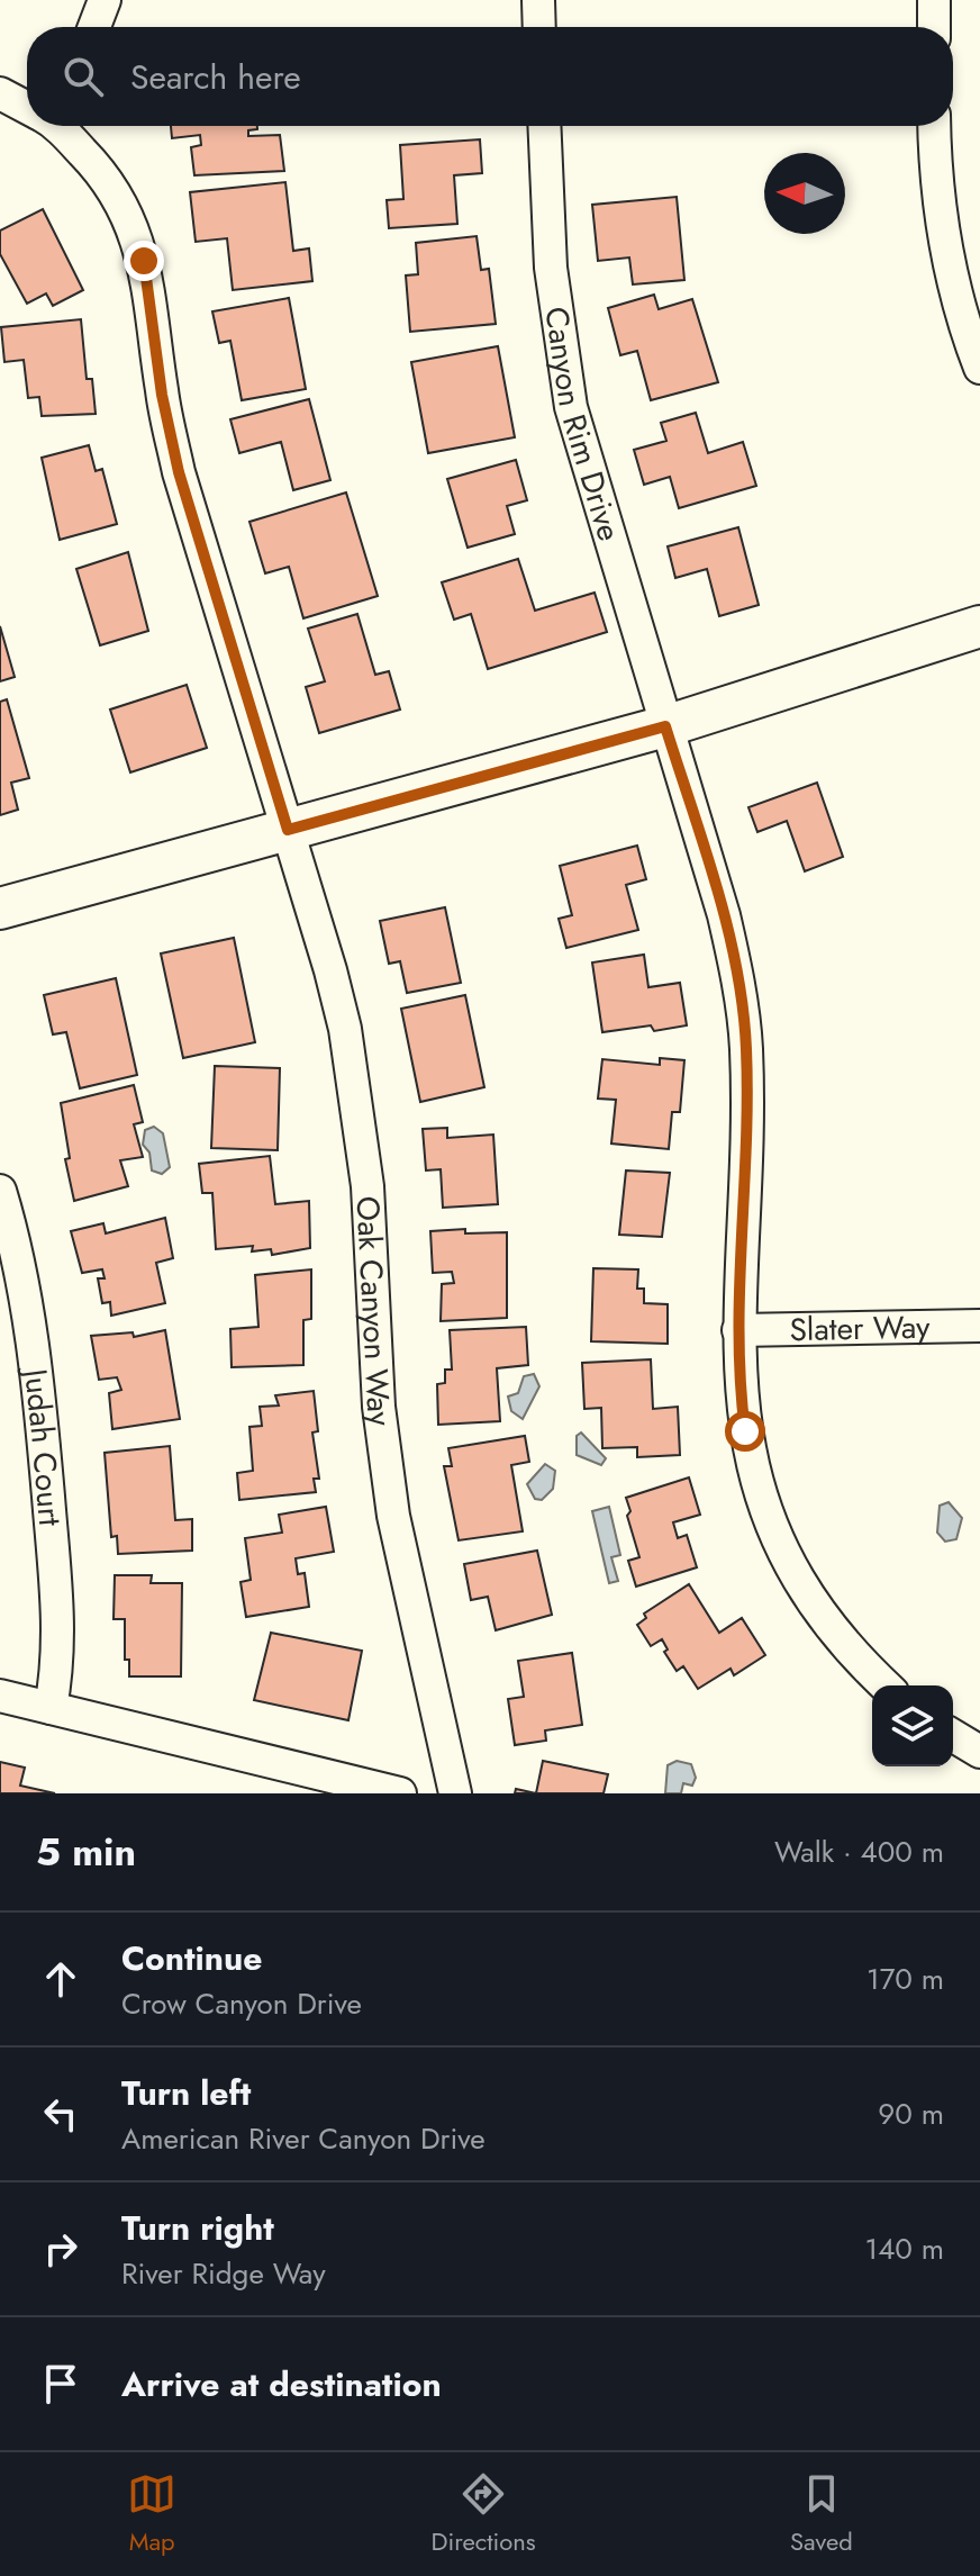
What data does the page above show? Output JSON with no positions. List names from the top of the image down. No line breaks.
{"streets":{"street":["Canyon Rim Drive","Oak Canyon Way","Slater Way","Judah Court"]},"crossings":[["Canyon Rim Drive","Slater Way"]],"north":"left","page":{"search":"Search here","heading":["5 min","Walk · 400 m"],"list":[["Continue","Crow Canyon Drive","170 m"],["Turn left","American River Canyon Drive","90 m"],["Turn right","River Ridge Way","140 m"],"Arrive at destination"],"nav":["Map","Directions","Saved"]}}
